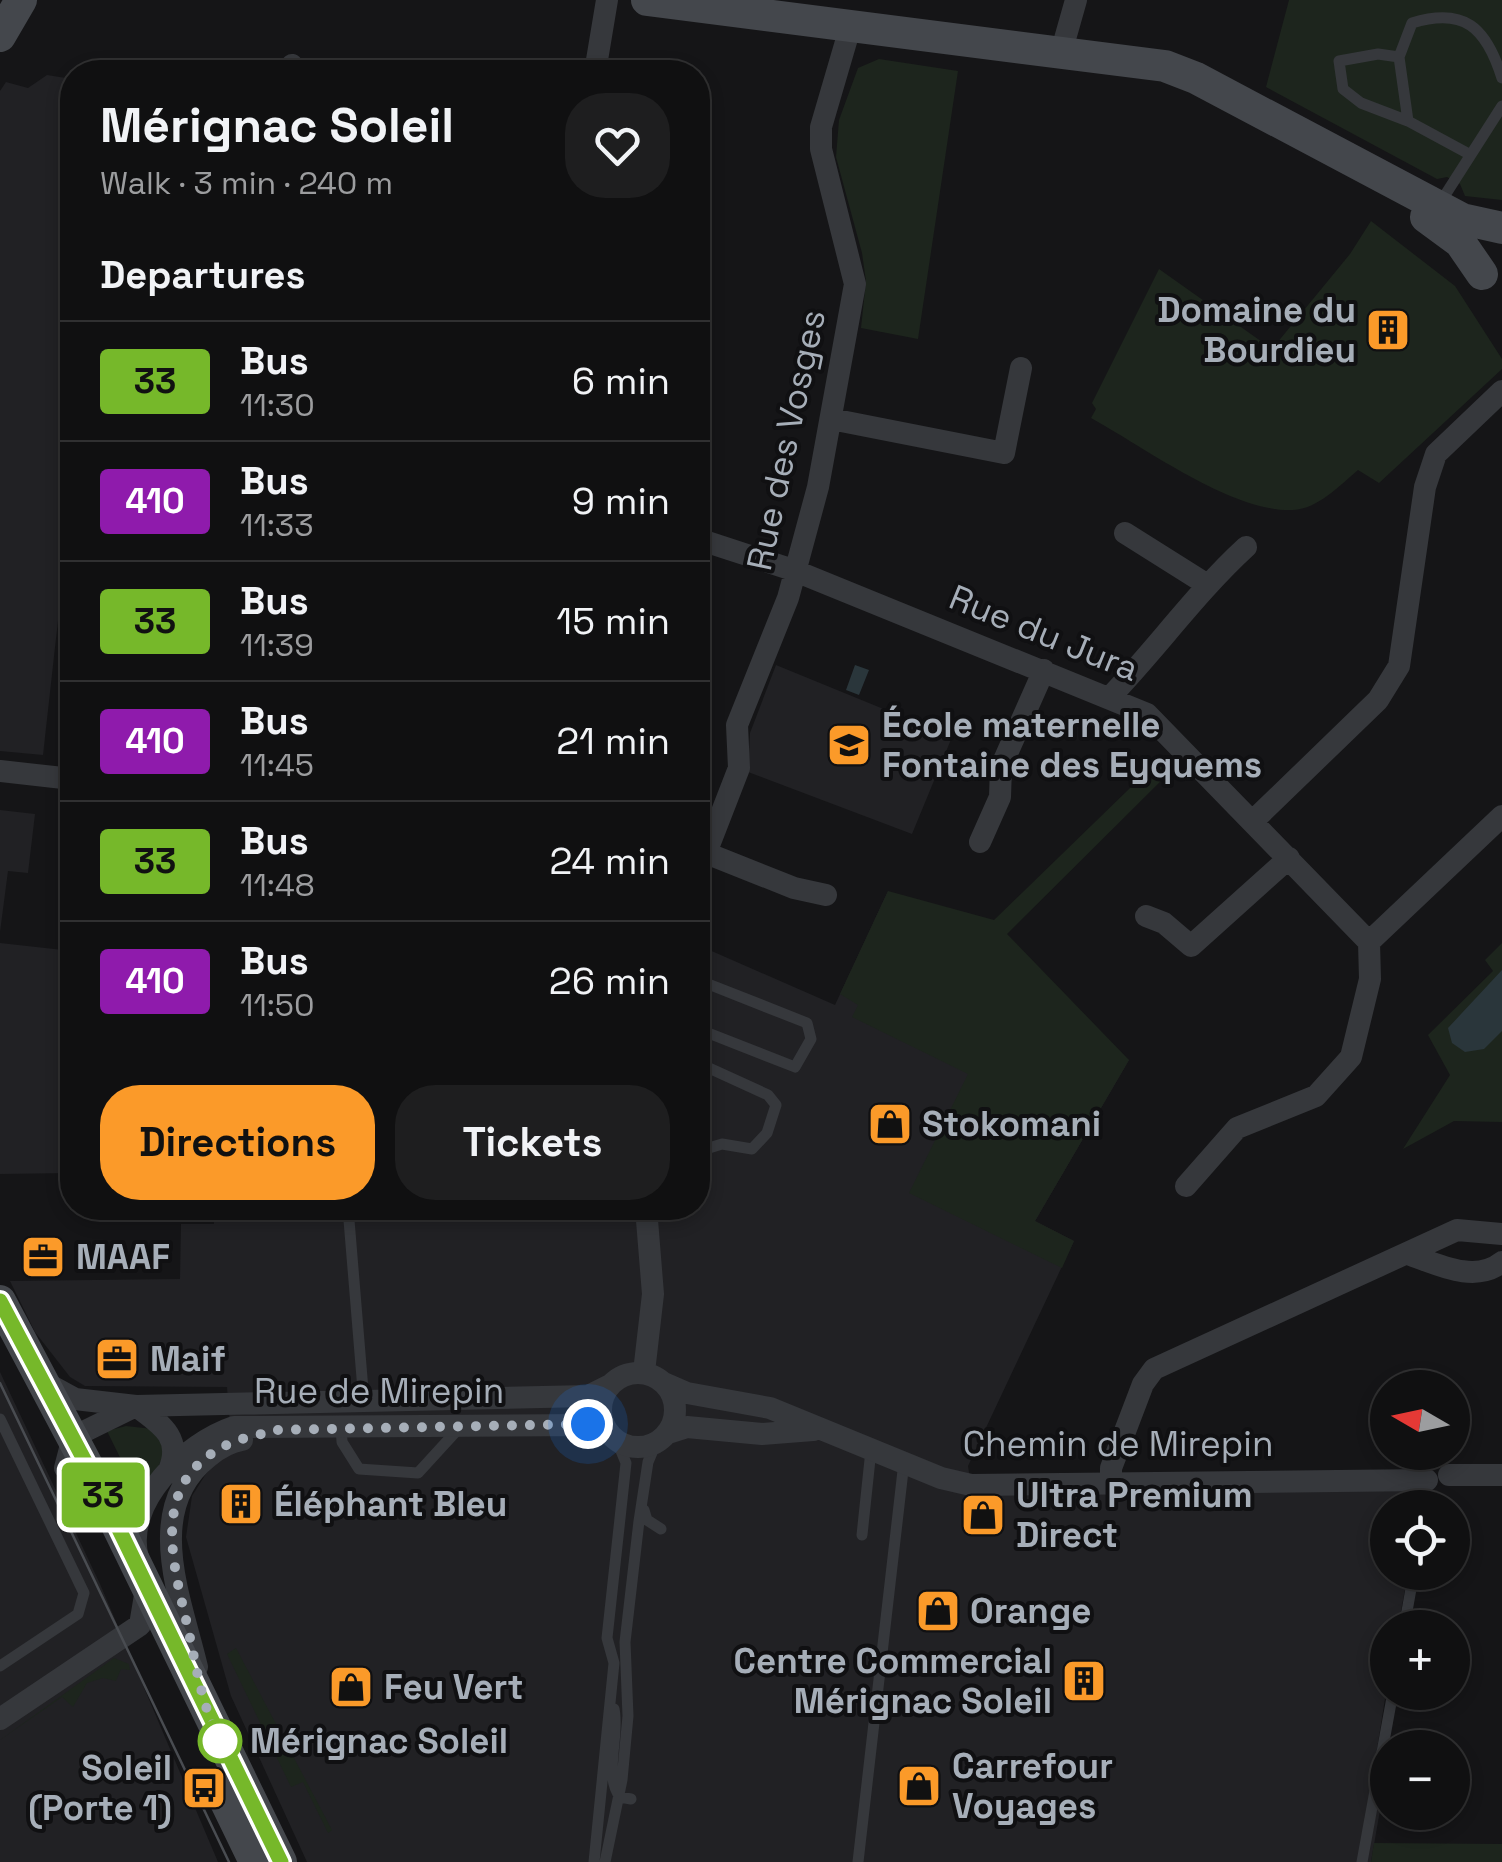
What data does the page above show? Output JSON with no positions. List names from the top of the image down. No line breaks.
{"streets":{"street":["Rue des Vosges","Rue du Jura","Rue de Mirepin","Chemin de Mirepin"]},"crossings":[["Rue des Vosges","Rue du Jura"],["Rue de Mirepin","Chemin de Mirepin"]],"places":{"building":["Domaine du Bourdieu","Éléphant Bleu","Centre Commercial Mérignac Soleil"],"school or university":["École maternelle Fontaine des Eyquems"],"shop":["Stokomani","Ultra Premium Direct","Orange","Feu Vert","Carrefour Voyages"],"office":["MAAF","Maif"],"other":["Mérignac Soleil"],"bus stop":["Soleil (Porte 1)"]},"lines":["bus line 33"],"north":"left","page":{"on_map":"33","heading":[["Mérignac Soleil","Walk · 3 min · 240 m"],"Departures"],"list":[{"mark":"33","name":"Bus","note":"11:30","value":"6 min"},{"mark":"410","name":"Bus","note":"11:33","value":"9 min"},{"mark":"33","name":"Bus","note":"11:39","value":"15 min"},{"mark":"410","name":"Bus","note":"11:45","value":"21 min"},{"mark":"33","name":"Bus","note":"11:48","value":"24 min"},{"mark":"410","name":"Bus","note":"11:50","value":"26 min"}],"buttons":["Directions","Tickets"],"map_buttons":["+","−"]}}
